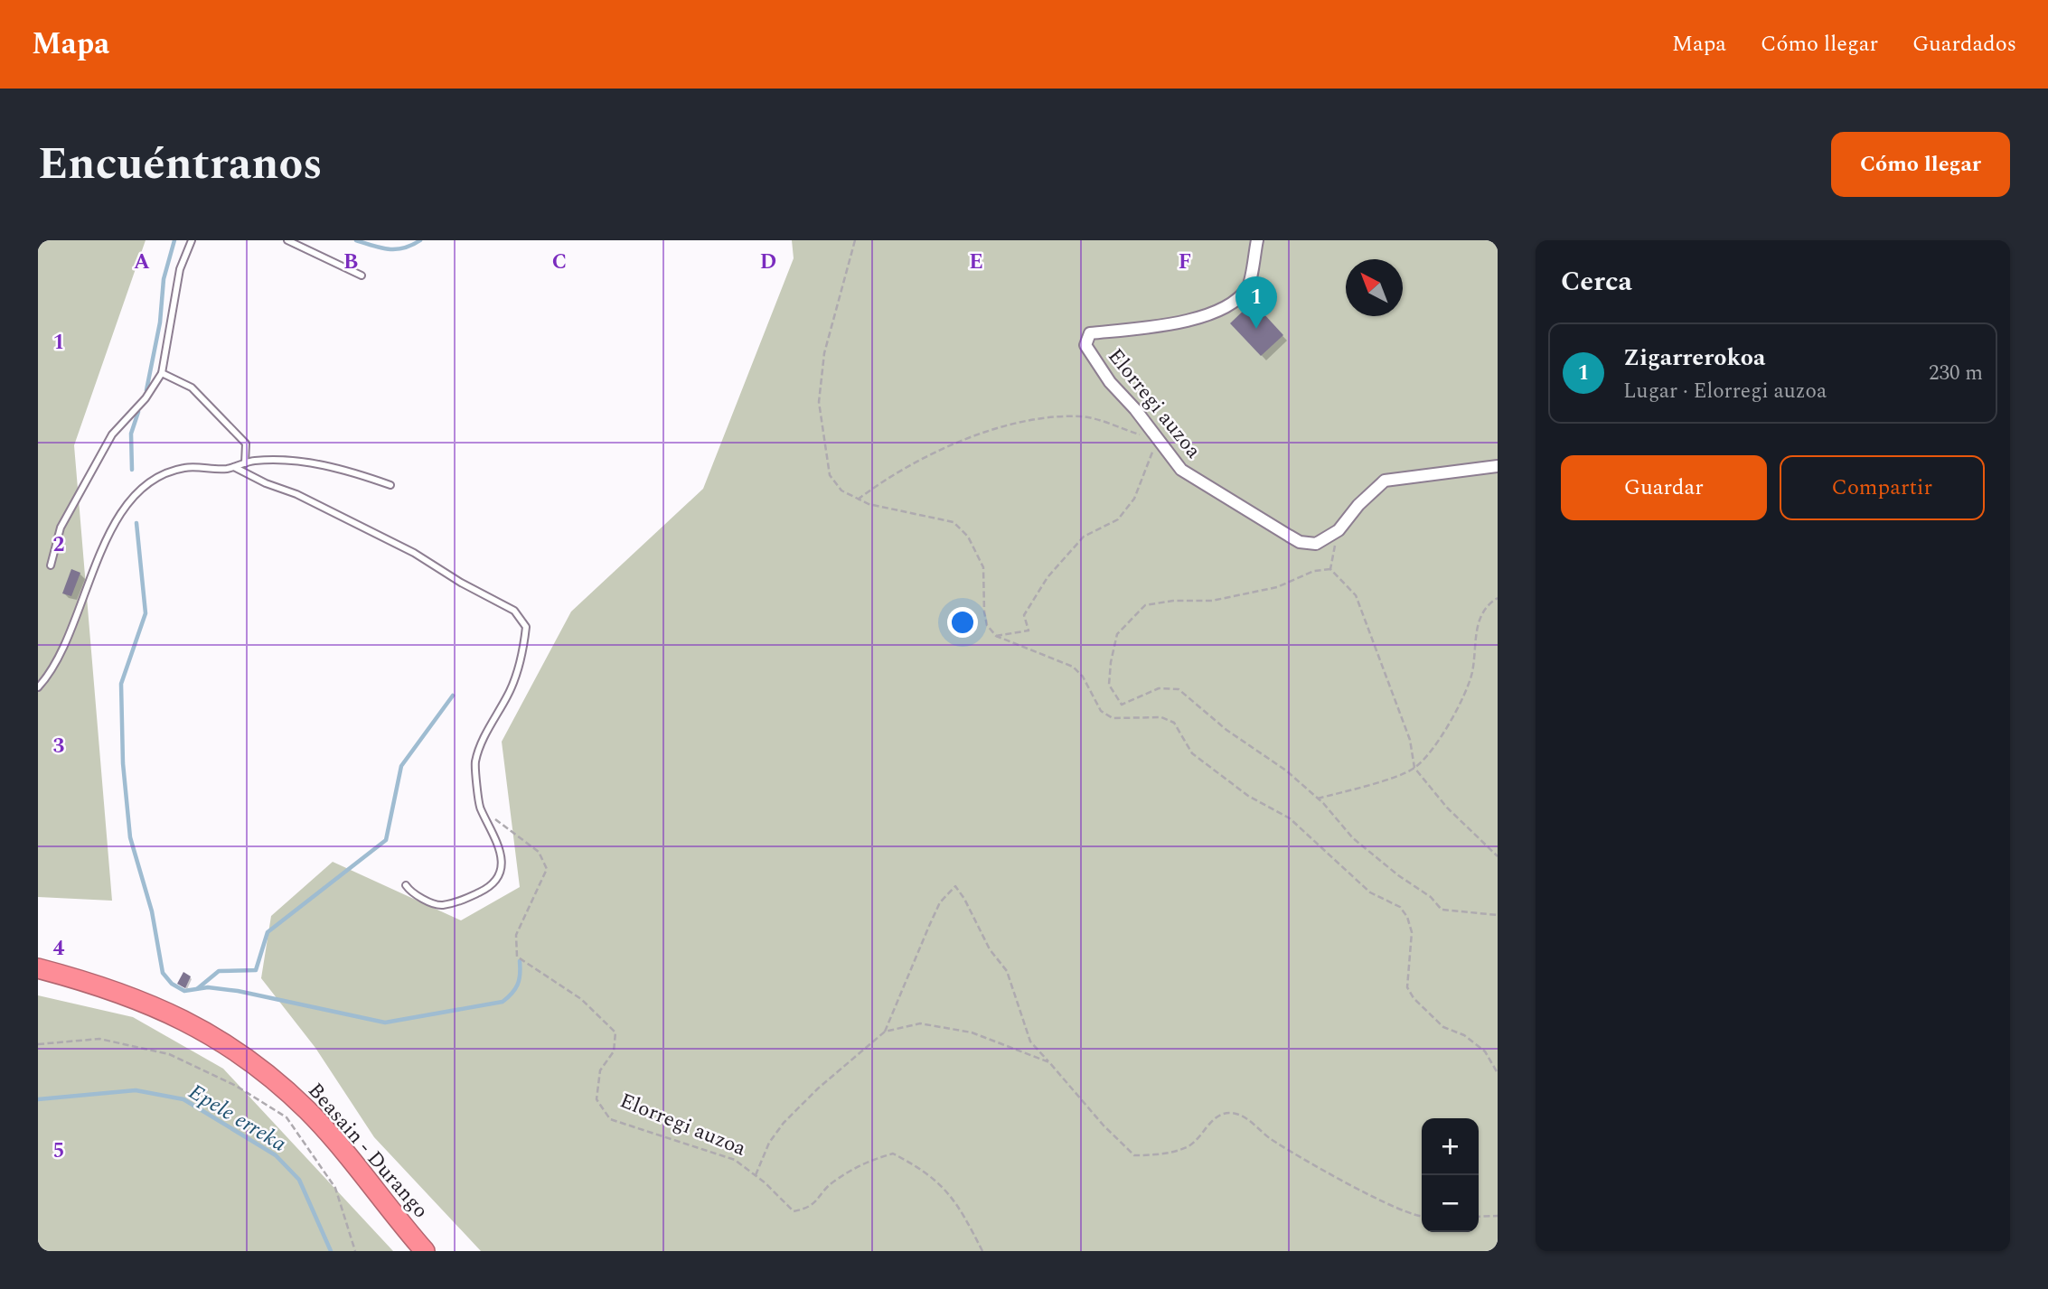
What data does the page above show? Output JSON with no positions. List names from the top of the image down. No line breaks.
{"streets":{"highway":["Beasain - Durango"],"street":["Elorregi auzoa"]},"water":["Epele erreka"],"north":"top left","page":{"header":"Mapa","nav":["Mapa","Cómo llegar","Guardados"],"title":"Encuéntranos","buttons":["Cómo llegar",["Guardar","Compartir"]],"heading":"Cerca","pins":"1","list":[{"mark":"1","name":"Zigarrerokoa","note":"Lugar · Elorregi auzoa","value":"230 m"}],"map_buttons":["+","−"]},"grid":{"columns":["A","B","C","D","E","F"],"rows":["1","2","3","4","5"]}}
